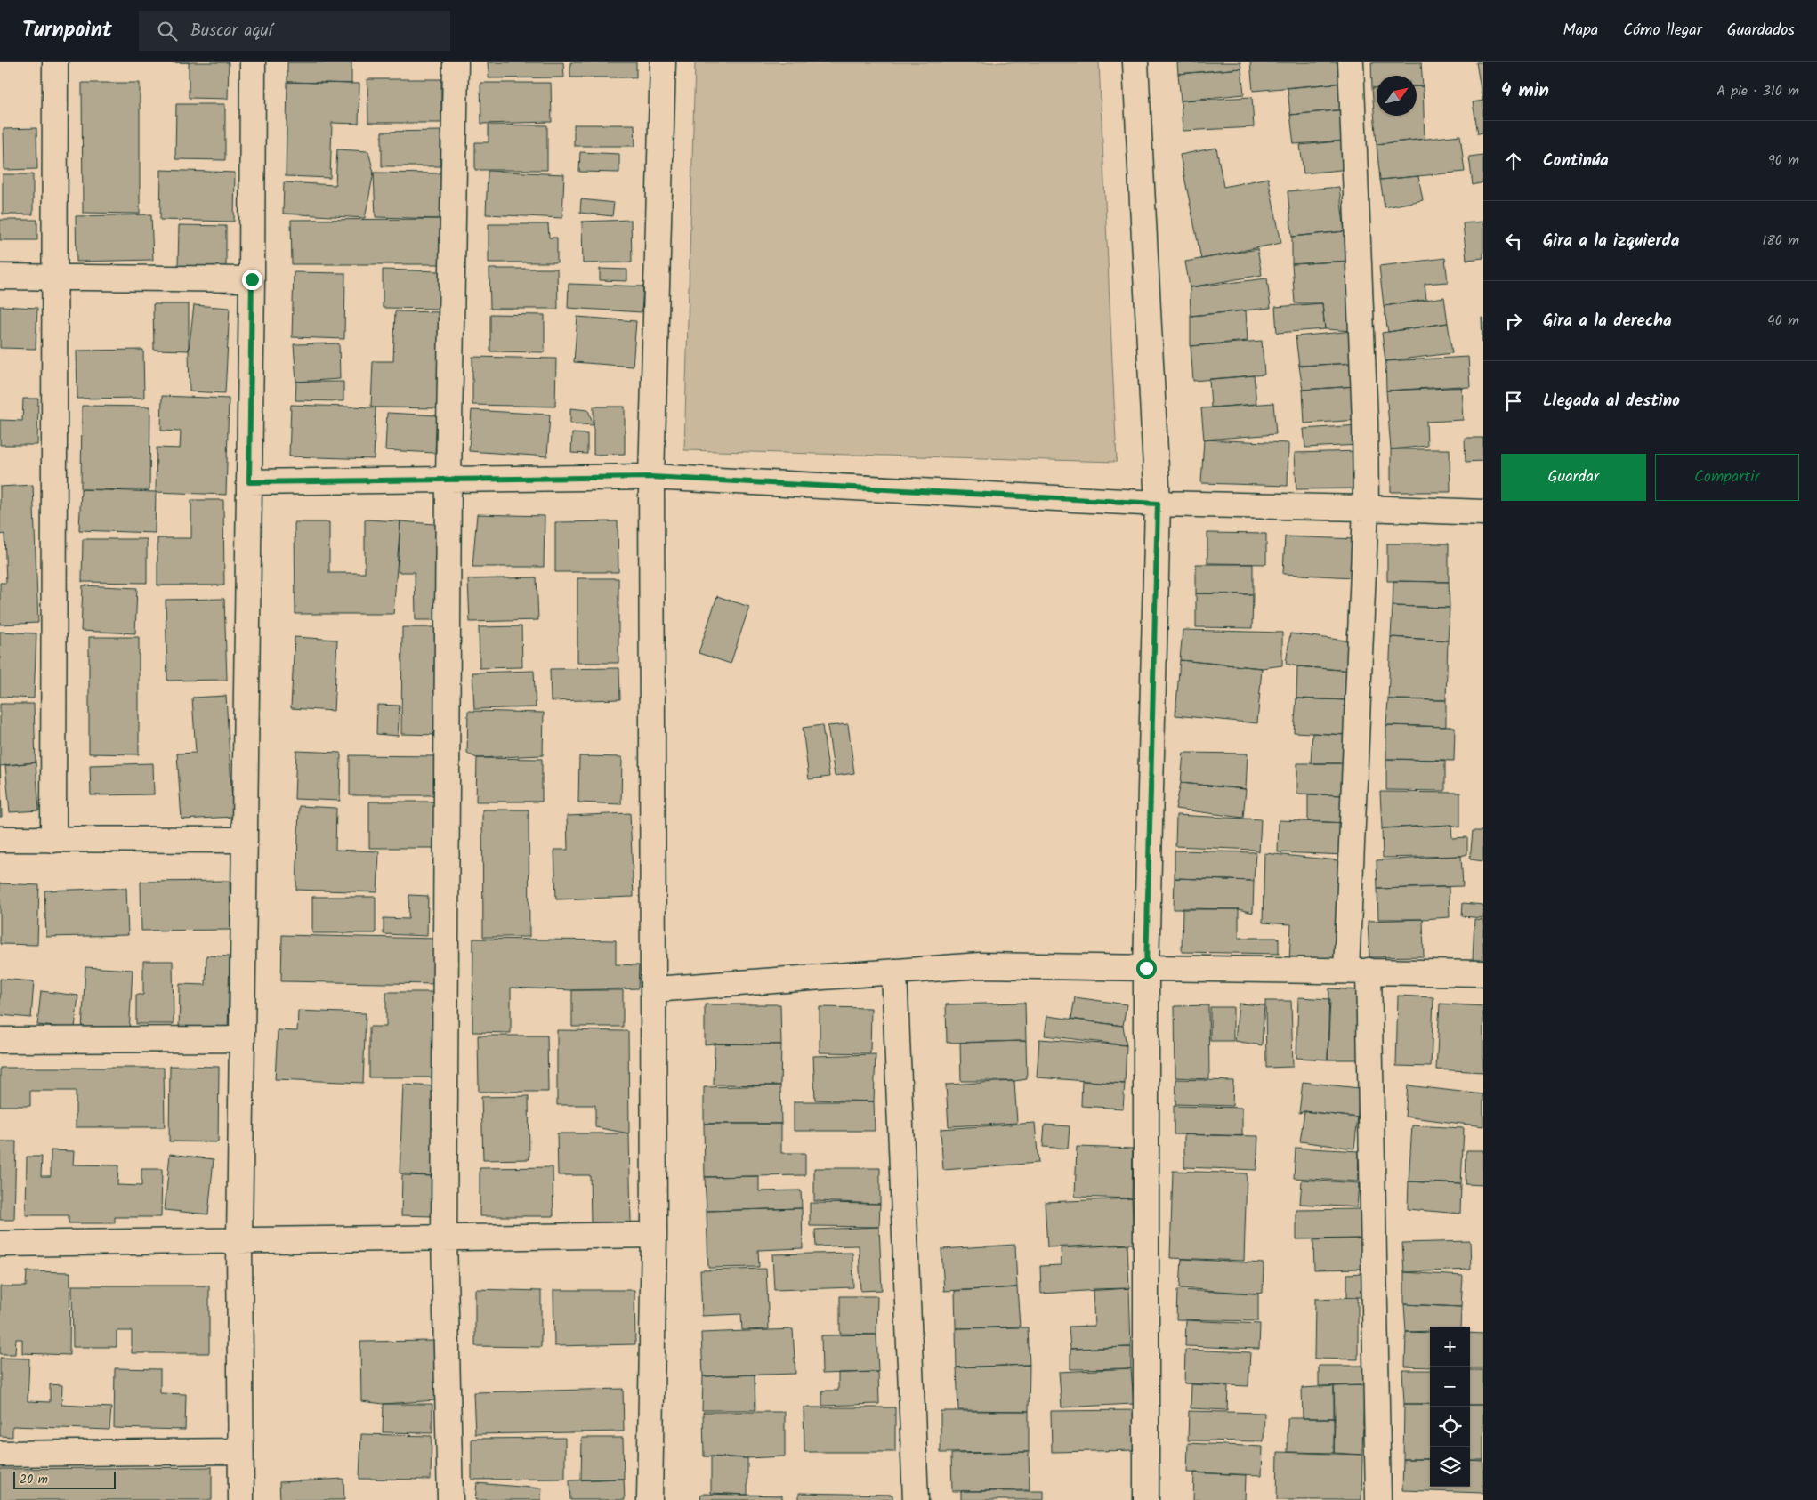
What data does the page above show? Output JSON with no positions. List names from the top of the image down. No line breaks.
{"scale_bar":"20 m","north":"top right","page":{"header":"Turnpoint","search":"Buscar aquí","nav":["Mapa","Cómo llegar","Guardados"],"heading":["4 min","A pie · 310 m"],"list":[["Continúa","90 m"],["Gira a la izquierda","180 m"],["Gira a la derecha","40 m"],"Llegada al destino"],"buttons":["Guardar","Compartir"],"map_buttons":["+","−"],"scale":"20 m"}}
